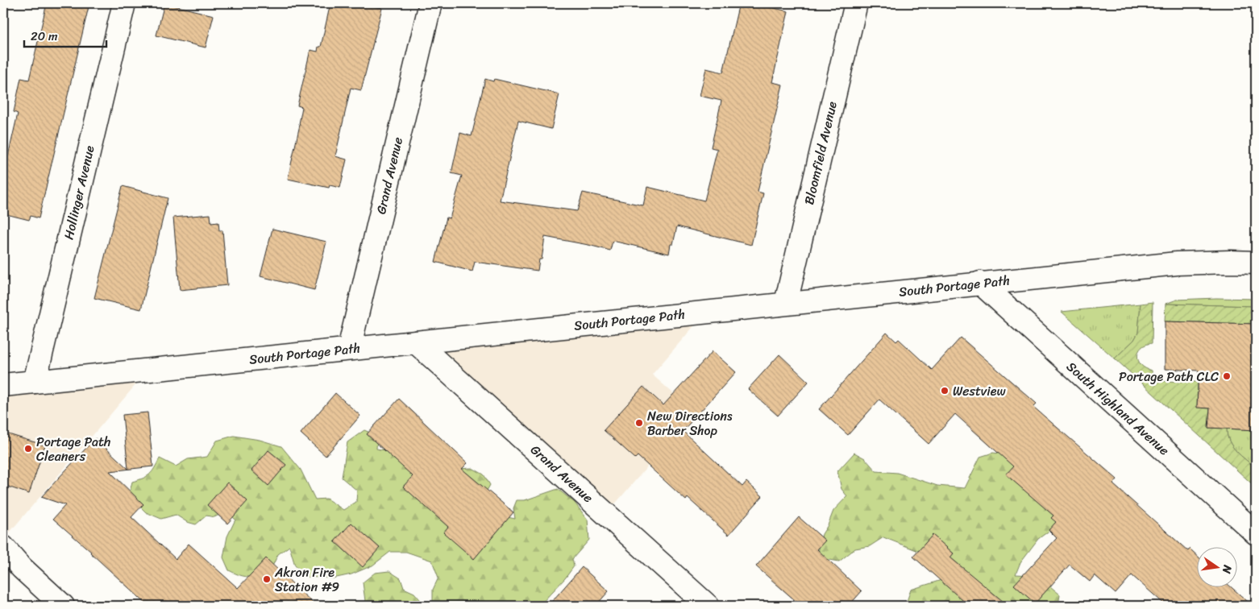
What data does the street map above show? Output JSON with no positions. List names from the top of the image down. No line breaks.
{"streets":{"street":["Bloomfield Avenue","Grand Avenue","Hollinger Avenue","South Portage Path","South Highland Avenue"]},"crossings":[["Bloomfield Avenue","South Portage Path"],["Grand Avenue","South Portage Path"],["Hollinger Avenue","South Portage Path"],["South Portage Path","South Highland Avenue"]],"places":["Portage Path CLC","Westview","New Directions Barber Shop","Portage Path Cleaners","Akron Fire Station #9"],"scale_bar":"20 m","north":"right"}
